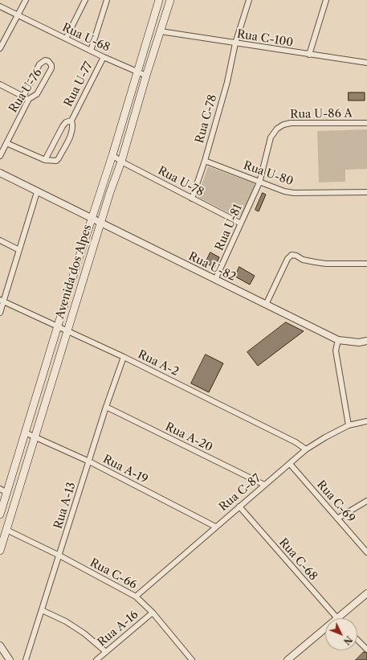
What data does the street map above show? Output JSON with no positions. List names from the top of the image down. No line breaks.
{"streets":{"main road":["Avenida dos Alpes"],"street":["Rua U-68","Rua C-100","Rua U-77","Rua U-76","Rua U-86 A","Rua C-78","Rua U-80","Rua U-78","Rua U-81","Rua U-82","Rua A-2","Rua A-20","Rua A-19","Rua C-87","Rua C-69","Rua A-13","Rua C-68","Rua C-66","Rua A-16"]},"crossings":[["Rua U-68","Rua U-77"],["Rua U-68","Avenida dos Alpes"],["Rua C-100","Rua C-78"],["Rua C-100","Avenida dos Alpes"],["Rua U-86 A","Rua U-80"],["Rua U-86 A","Rua U-81"],["Rua C-78","Rua U-80"],["Rua C-78","Rua U-78"],["Rua U-80","Rua U-81"],["Rua U-78","Rua U-81"],["Rua U-78","Avenida dos Alpes"],["Rua U-81","Rua U-82"],["Rua U-82","Avenida dos Alpes"],["Avenida dos Alpes","Rua A-2"],["Avenida dos Alpes","Rua A-19"],["Avenida dos Alpes","Rua C-66"],["Rua A-2","Rua C-87"],["Rua A-2","Rua A-13"],["Rua A-20","Rua C-87"],["Rua A-20","Rua A-13"],["Rua A-19","Rua C-87"],["Rua A-19","Rua A-13"],["Rua C-87","Rua C-69"],["Rua C-87","Rua C-68"],["Rua C-87","Rua C-66"],["Rua A-13","Rua C-66"],["Rua C-66","Rua A-16"]],"north":"bottom right"}
